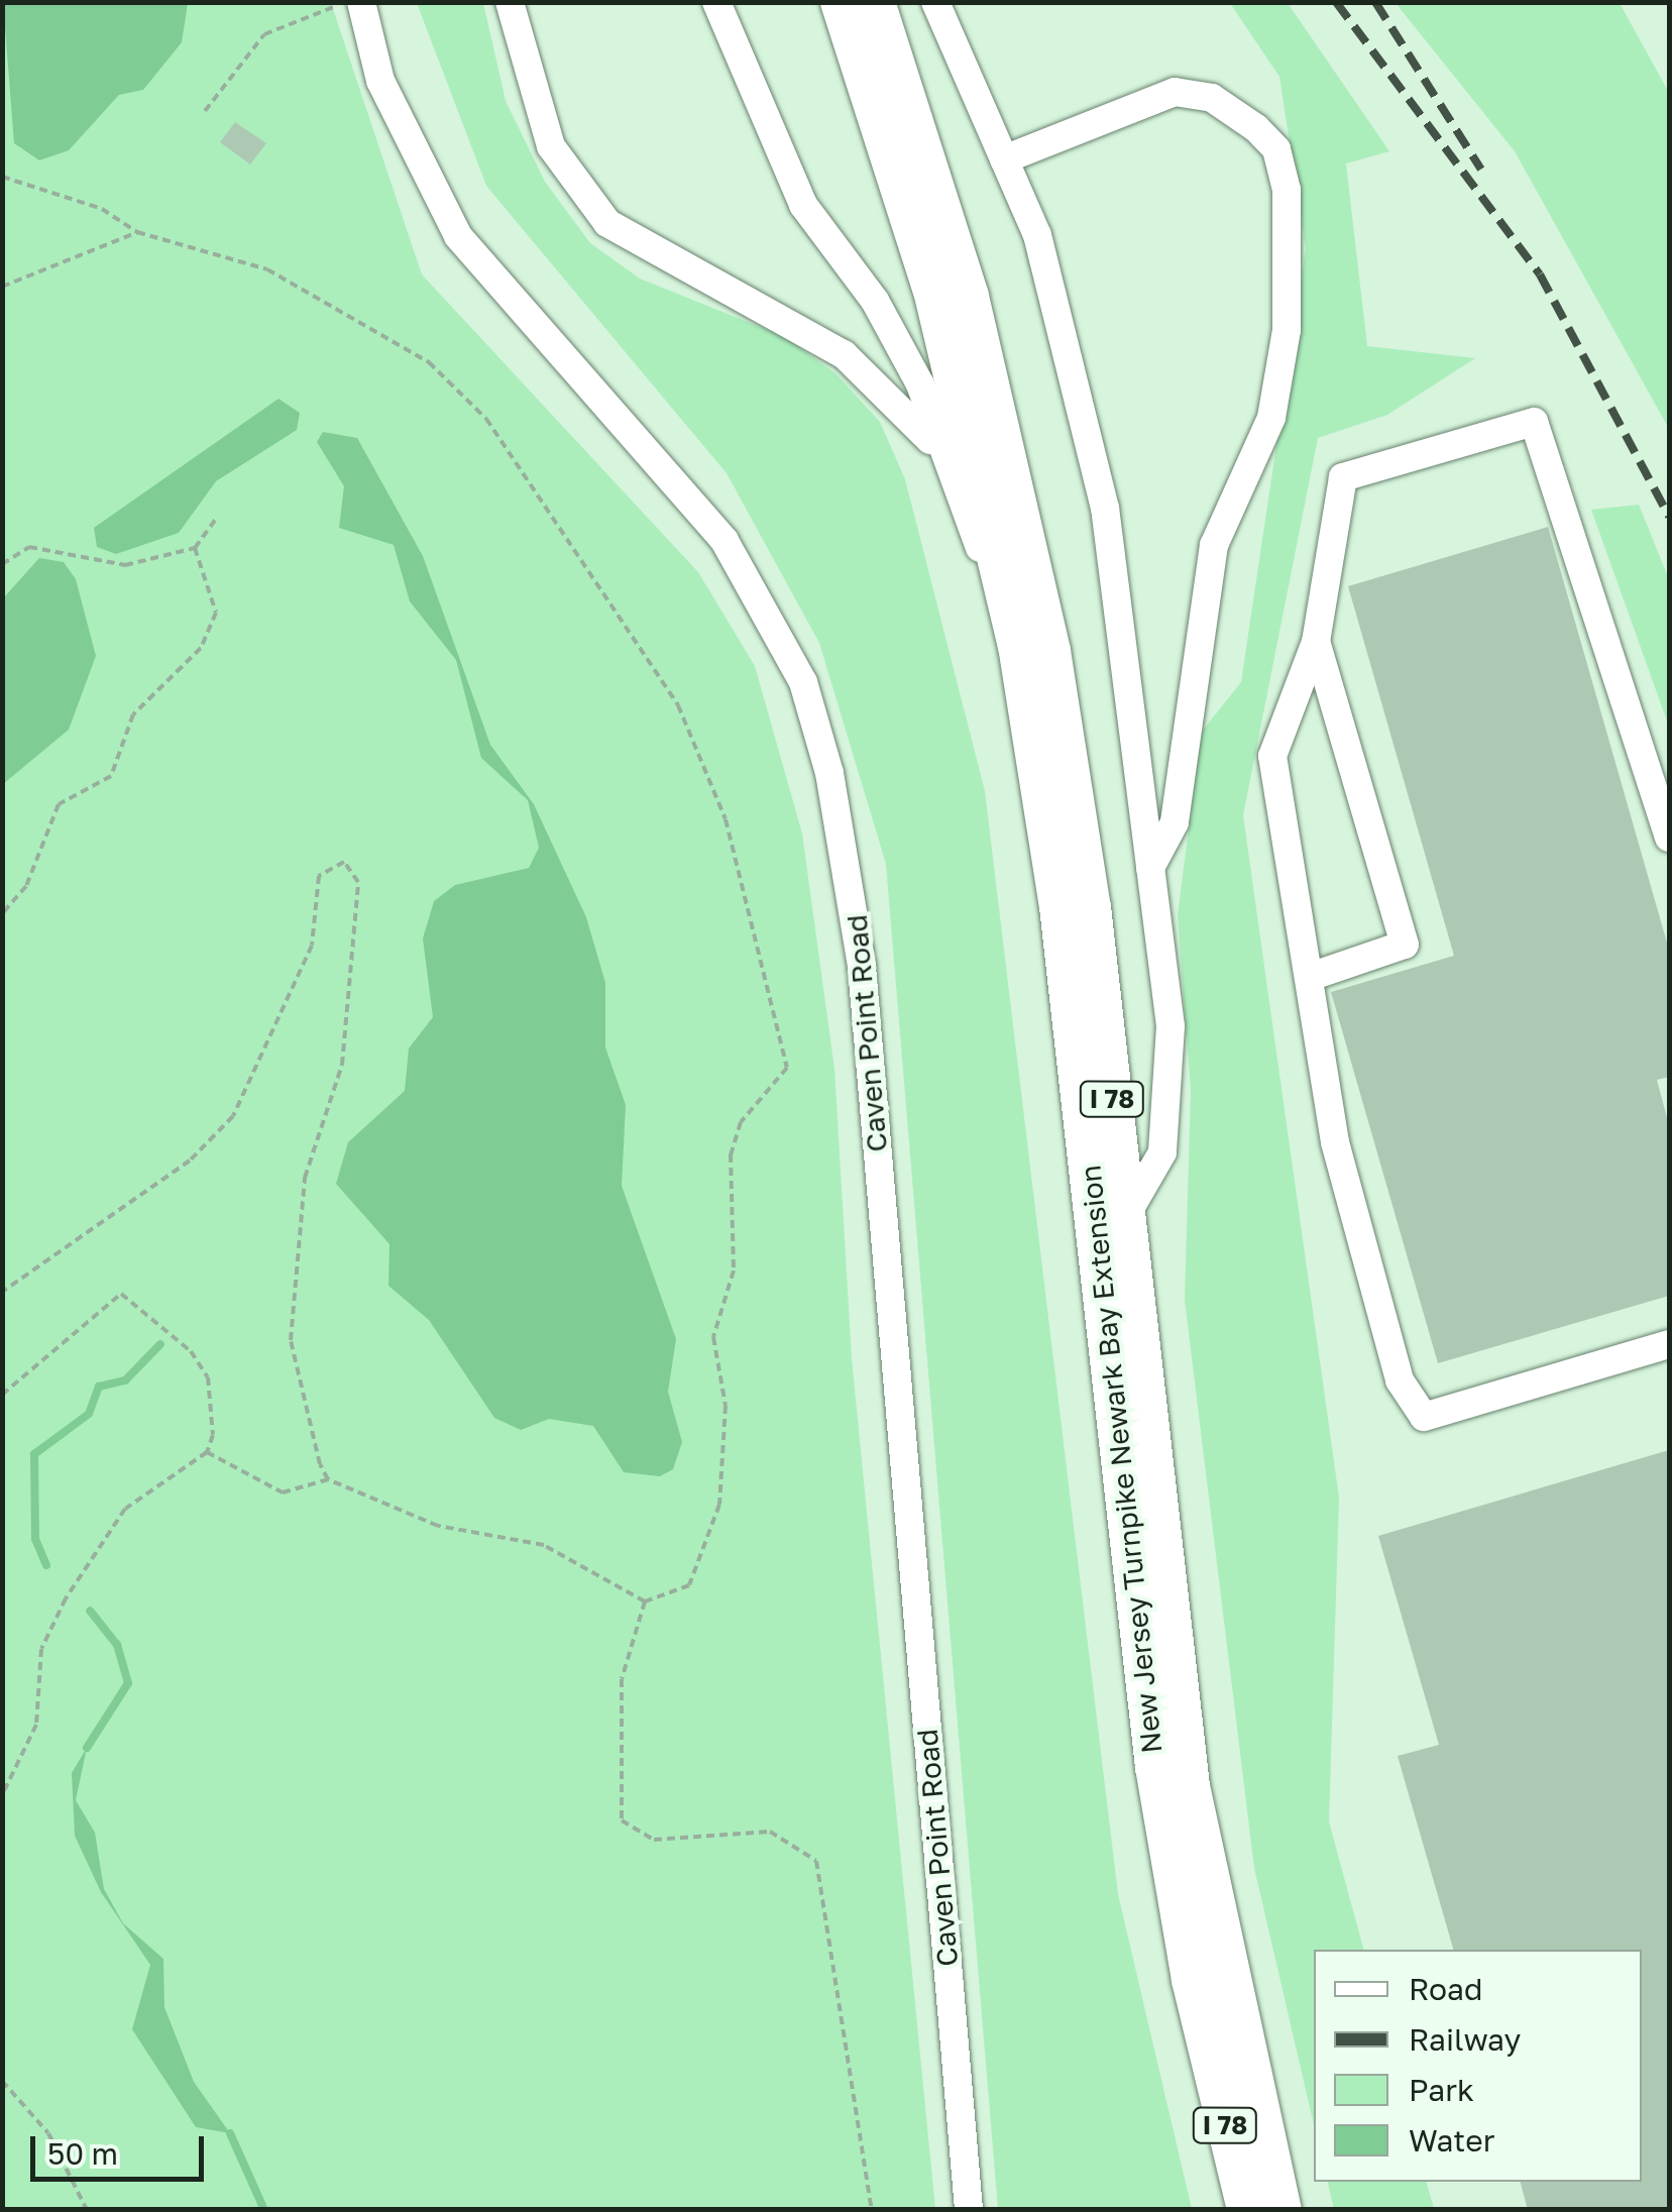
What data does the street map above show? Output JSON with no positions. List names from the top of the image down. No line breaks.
{"streets":{"highway":["I 78","New Jersey Turnpike Newark Bay Extension"],"street":["Caven Point Road"]},"legend":["Road","Railway","Park","Water"],"scale_bar":"50 m"}
